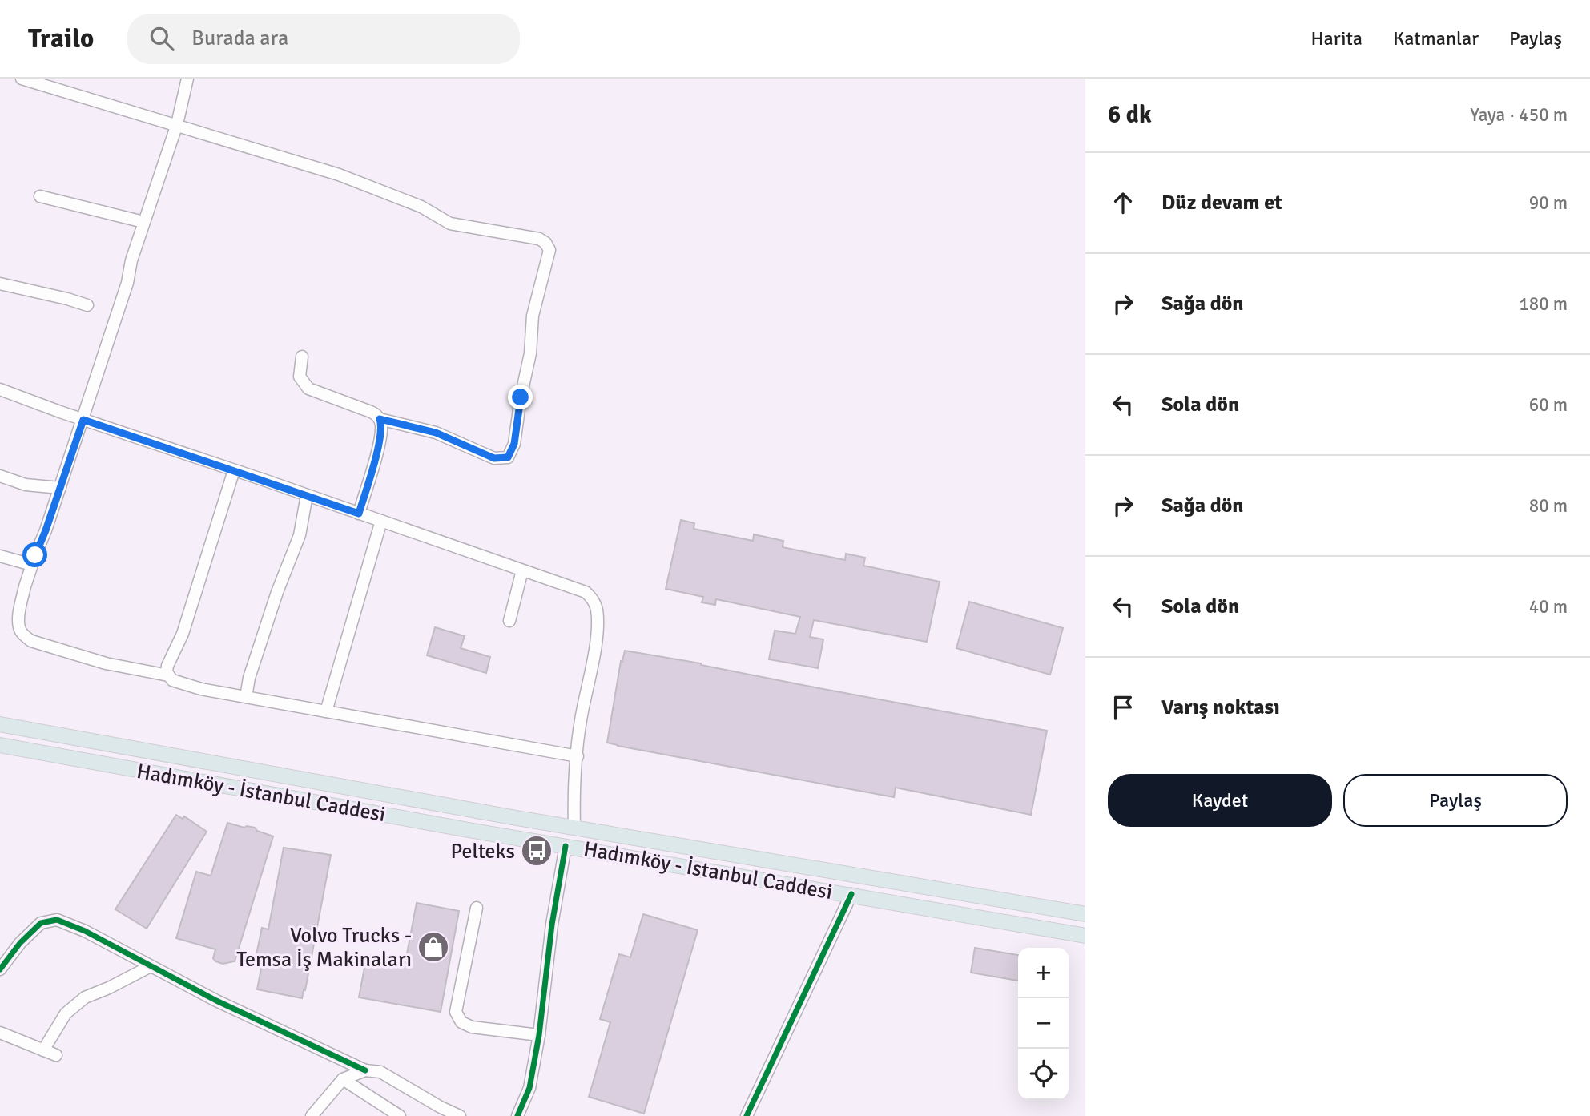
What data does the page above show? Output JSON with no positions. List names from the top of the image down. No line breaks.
{"streets":{"main road":["Hadımköy - İstanbul Caddesi"]},"places":{"bus stop":["Pelteks"],"shop":["Volvo Trucks - Temsa İş Makinaları"]},"page":{"header":"Trailo","search":"Burada ara","nav":["Harita","Katmanlar","Paylaş"],"heading":["6 dk","Yaya · 450 m"],"list":[["Düz devam et","90 m"],["Sağa dön","180 m"],["Sola dön","60 m"],["Sağa dön","80 m"],["Sola dön","40 m"],"Varış noktası"],"buttons":["Kaydet","Paylaş"],"map_buttons":["+","−"]}}
